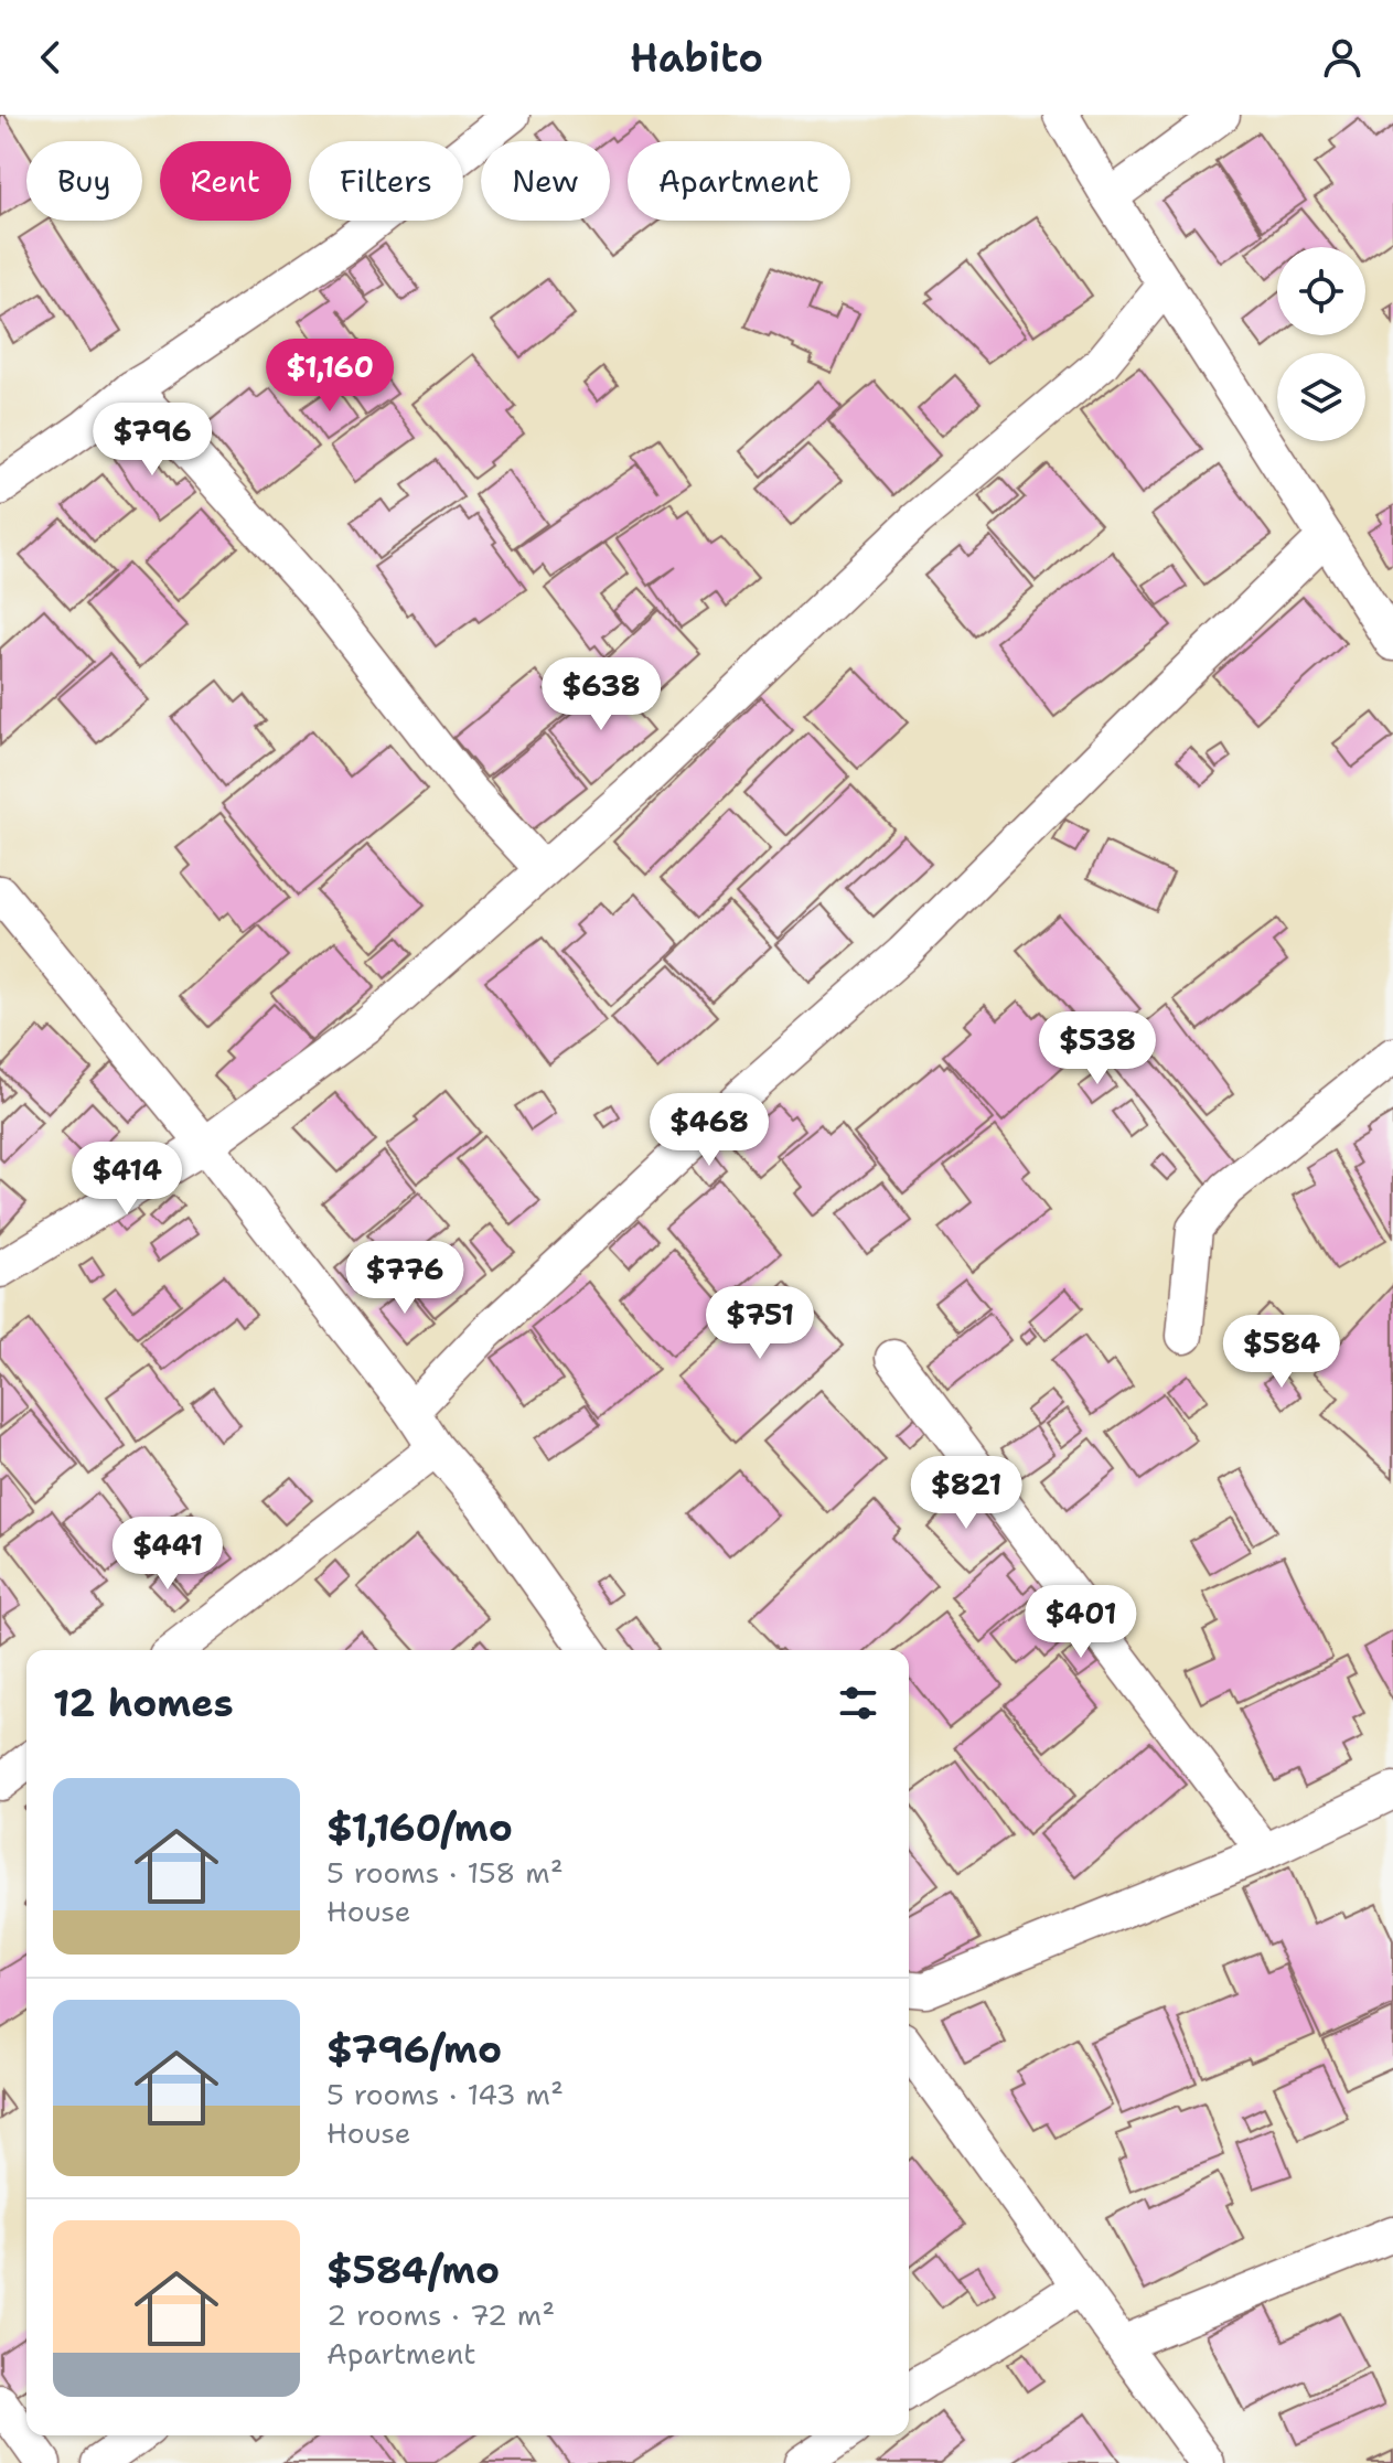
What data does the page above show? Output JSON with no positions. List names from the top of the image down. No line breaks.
{"page":{"header":"Habito","chip":["Buy","Rent","Filters","New","Apartment"],"price":["$1,160","$796","$638","$538","$468","$414","$776","$751","$584","$821","$441","$401"],"heading":"12 homes","list":[{"name":"$1,160/mo","note":"5 rooms · 158 m² · House"},{"name":"$796/mo","note":"5 rooms · 143 m² · House"},{"name":"$584/mo","note":"2 rooms · 72 m² · Apartment"}]}}
